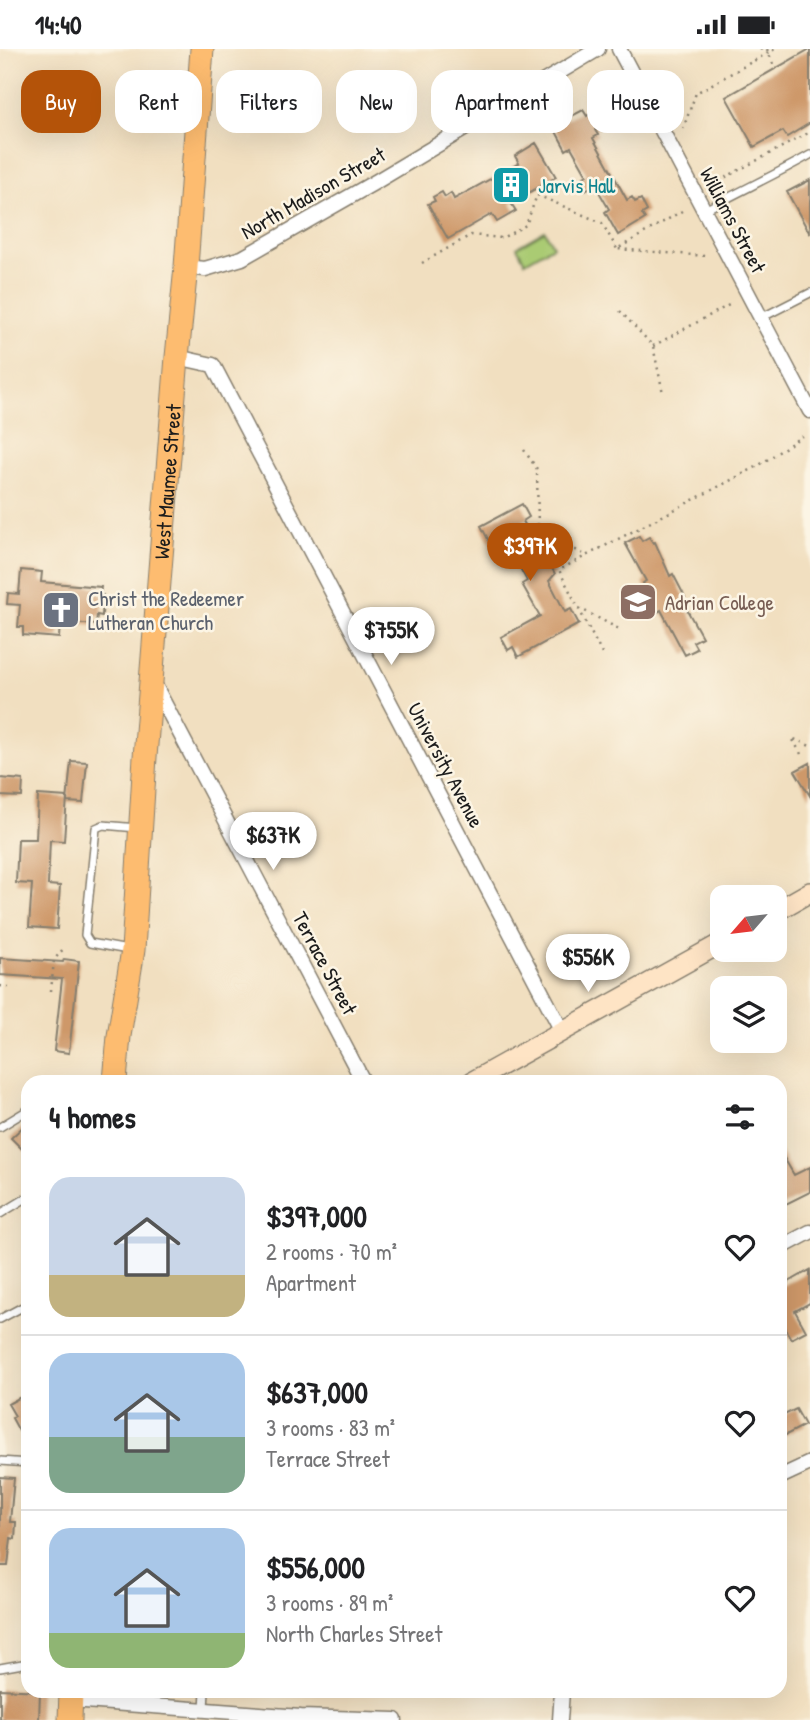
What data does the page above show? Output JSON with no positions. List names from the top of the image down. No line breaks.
{"streets":{"main road":["West Maumee Street"],"street":["North Madison Street","Williams Street","University Avenue","Terrace Street"]},"crossings":[["North Madison Street","West Maumee Street"],["West Maumee Street","University Avenue"],["West Maumee Street","Terrace Street"]],"places":{"building":["Jarvis Hall"],"school or university":["Adrian College"],"church":["Christ the Redeemer Lutheran Church"]},"north":"bottom left","page":{"status":"14:40","chip":["Buy","Rent","Filters","New","Apartment","House"],"price":["$397K","$755K","$637K","$556K"],"heading":"4 homes","list":[{"name":"$397,000","note":"2 rooms · 70 m² · Apartment"},{"name":"$637,000","note":"3 rooms · 83 m² · Terrace Street"},{"name":"$556,000","note":"3 rooms · 89 m² · North Charles Street"}]}}
